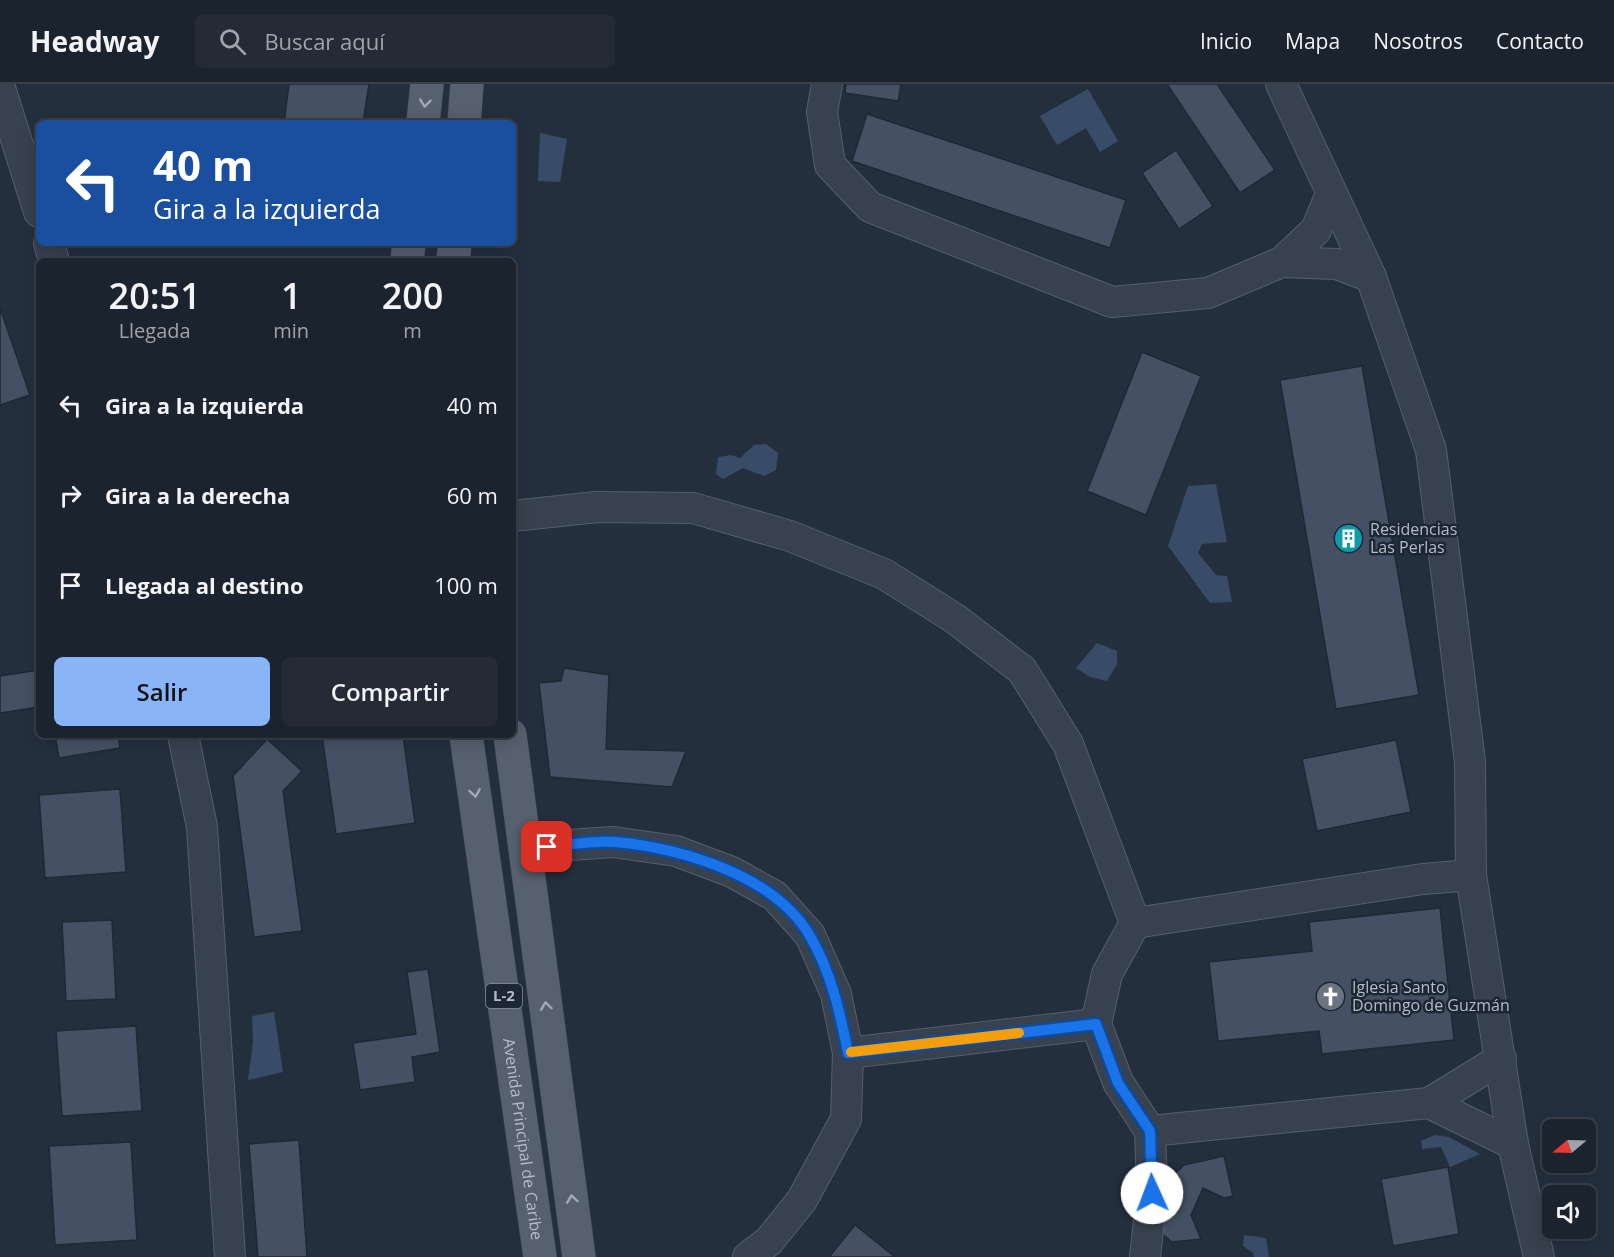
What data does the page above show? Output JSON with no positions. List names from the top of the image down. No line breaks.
{"streets":{"main road":["L-2","Avenida Principal de Caribe"]},"places":{"building":["Residencias Las Perlas"],"church":["Iglesia Santo Domingo de Guzmán"]},"north":"left","page":{"header":"Headway","search":"Buscar aquí","nav":["Inicio","Mapa","Nosotros","Contacto"],"turn":["40 m","Gira a la izquierda"],"eta":["20:51","Llegada","1","min","200","m"],"list":[{"name":"Gira a la izquierda","value":"40 m"},{"name":"Gira a la derecha","value":"60 m"},{"name":"Llegada al destino","value":"100 m"}],"buttons":["Salir","Compartir"]}}
